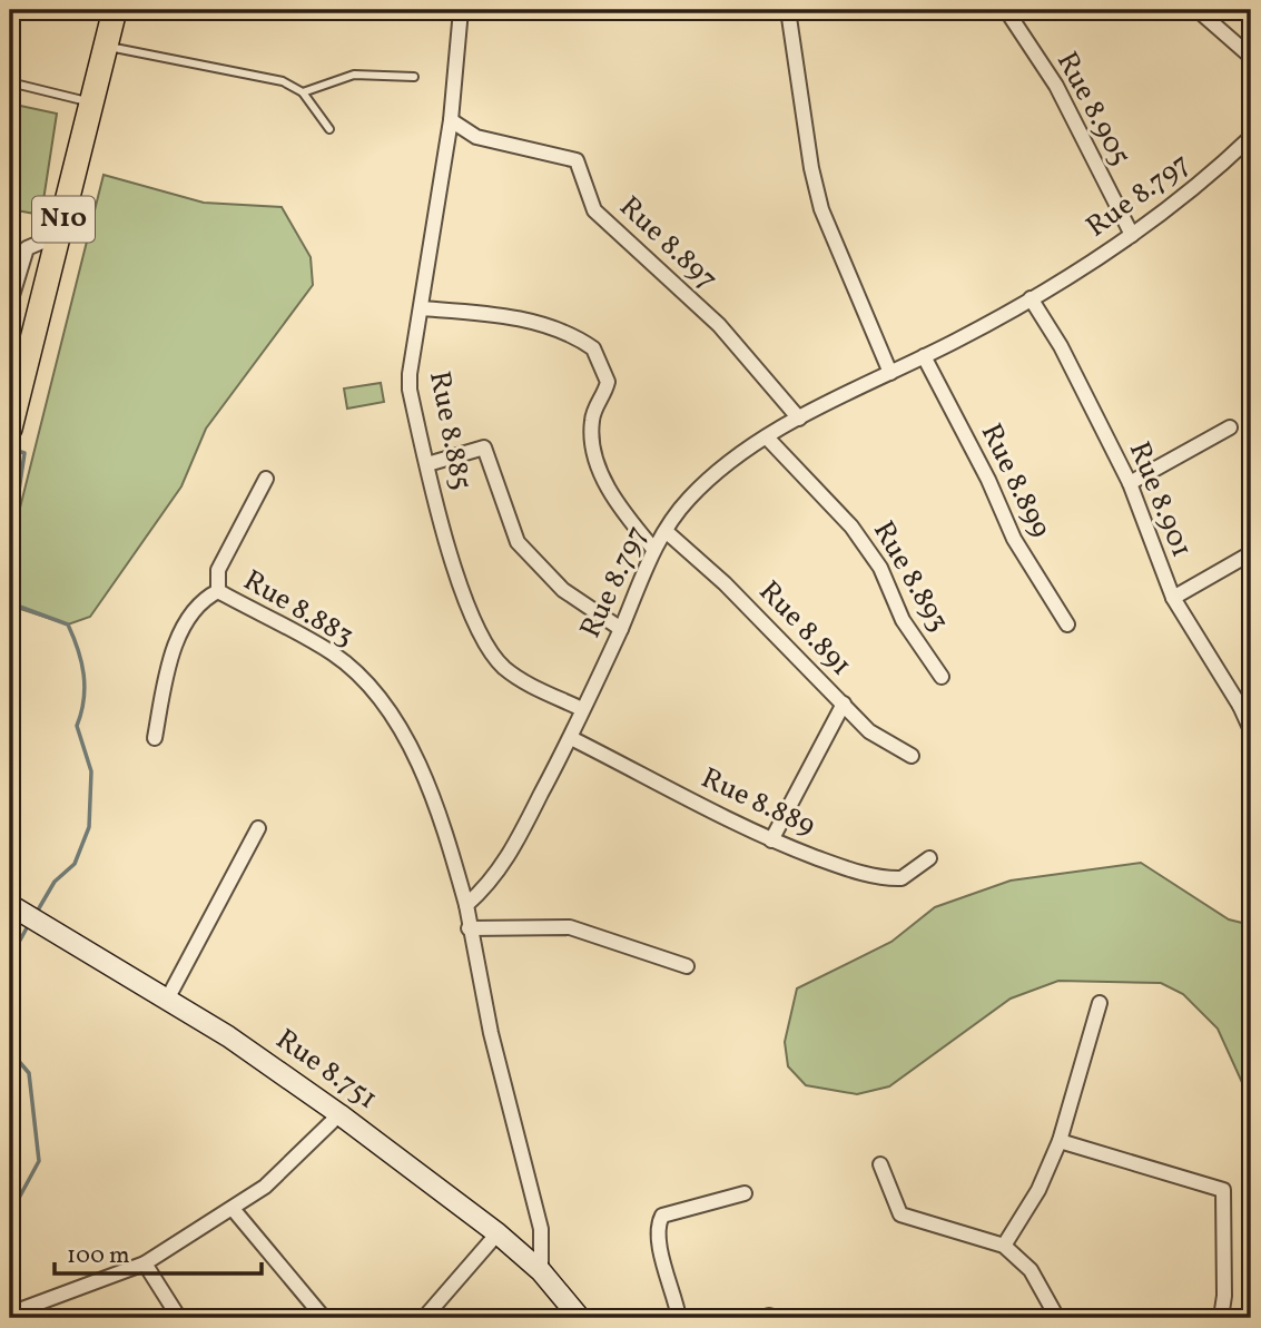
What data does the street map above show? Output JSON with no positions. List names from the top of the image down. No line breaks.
{"streets":{"highway":["N10"],"main road":["Rue 8.751"],"street":["Rue 8.905","Rue 8.797","Rue 8.897","Rue 8.885","Rue 8.899","Rue 8.901","Rue 8.893","Rue 8.883","Rue 8.891","Rue 8.889"]},"crossings":[["Rue 8.905","Rue 8.797"],["Rue 8.797","Rue 8.897"],["Rue 8.797","Rue 8.885"],["Rue 8.797","Rue 8.899"],["Rue 8.797","Rue 8.901"],["Rue 8.797","Rue 8.893"],["Rue 8.797","Rue 8.883"],["Rue 8.797","Rue 8.891"],["Rue 8.797","Rue 8.889"],["Rue 8.897","Rue 8.885"]],"scale_bar":"100 m"}
